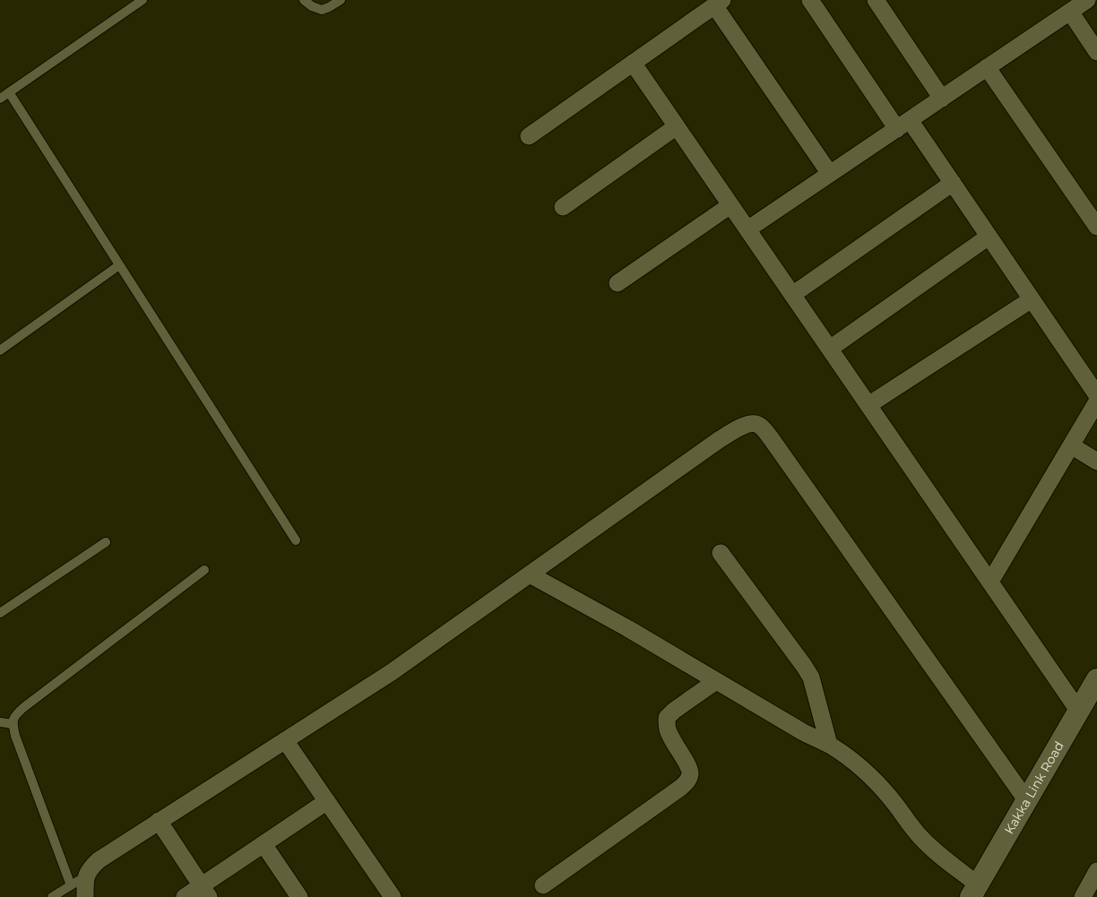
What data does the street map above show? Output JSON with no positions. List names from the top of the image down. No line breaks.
{"streets":{"street":["Kakka Link Road"]}}
